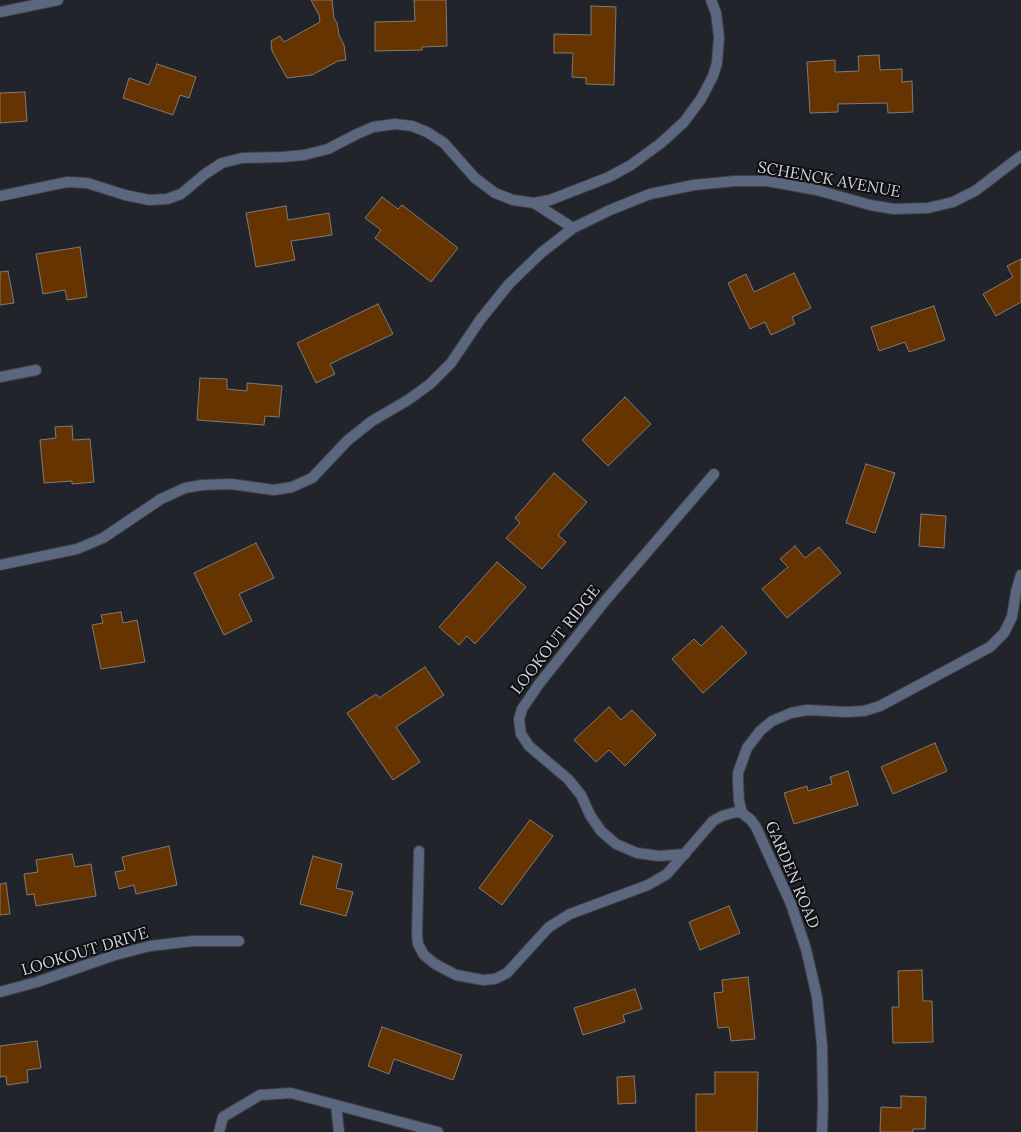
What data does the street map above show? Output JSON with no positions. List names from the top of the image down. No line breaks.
{"streets":{"street":["SCHENCK AVENUE","LOOKOUT RIDGE","GARDEN ROAD","LOOKOUT DRIVE"]}}
